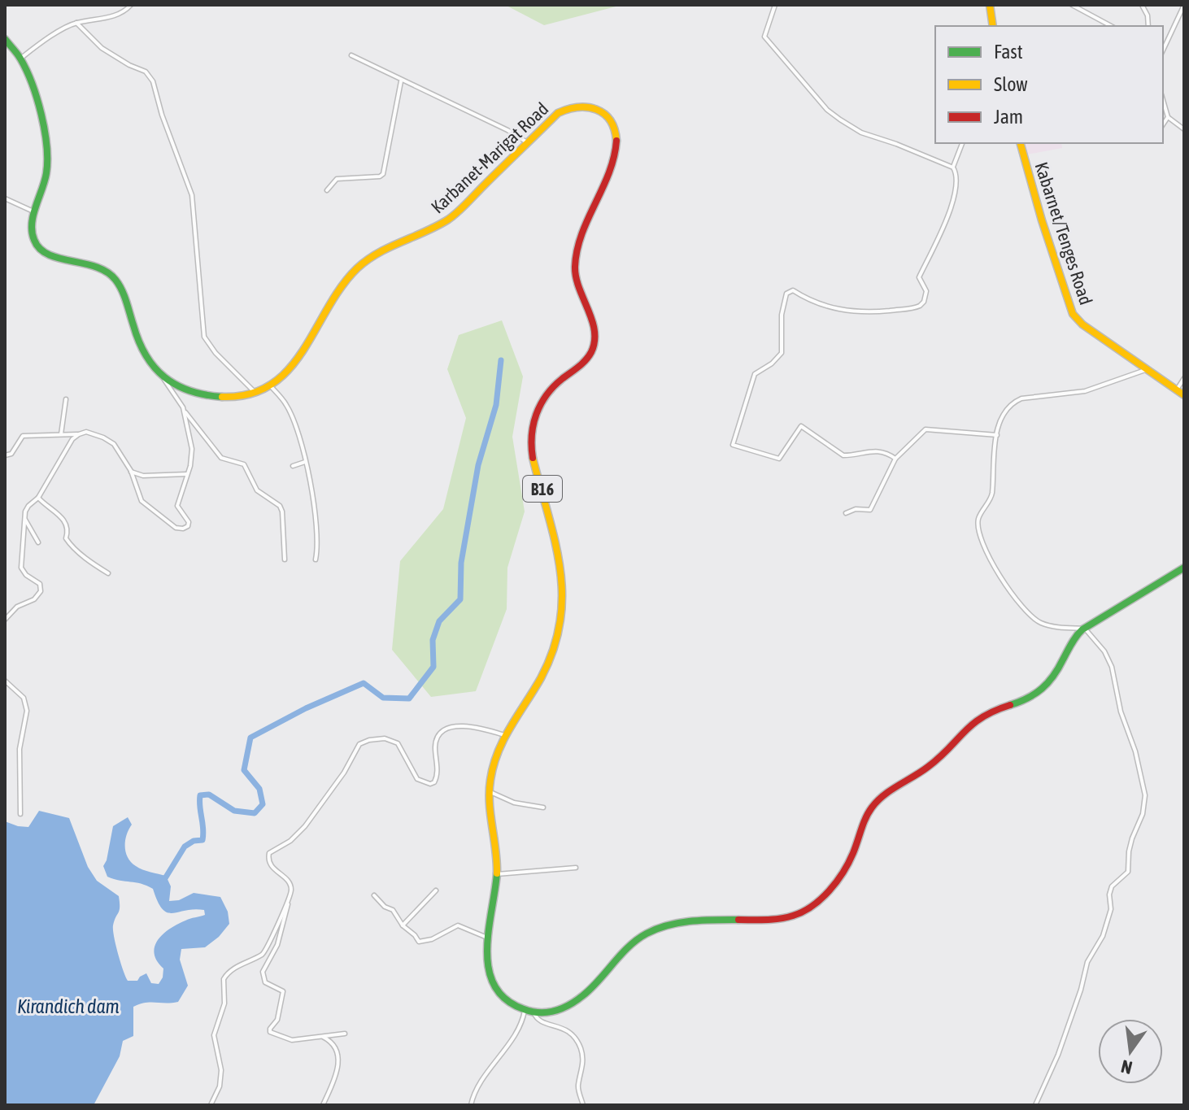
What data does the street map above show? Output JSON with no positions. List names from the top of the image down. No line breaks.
{"streets":{"main road":["Karbanet-Marigat Road","Kabarnet/Tenges Road","B16"]},"water":["Kirandich dam"],"legend":["Fast","Slow","Jam"],"north":"bottom"}
